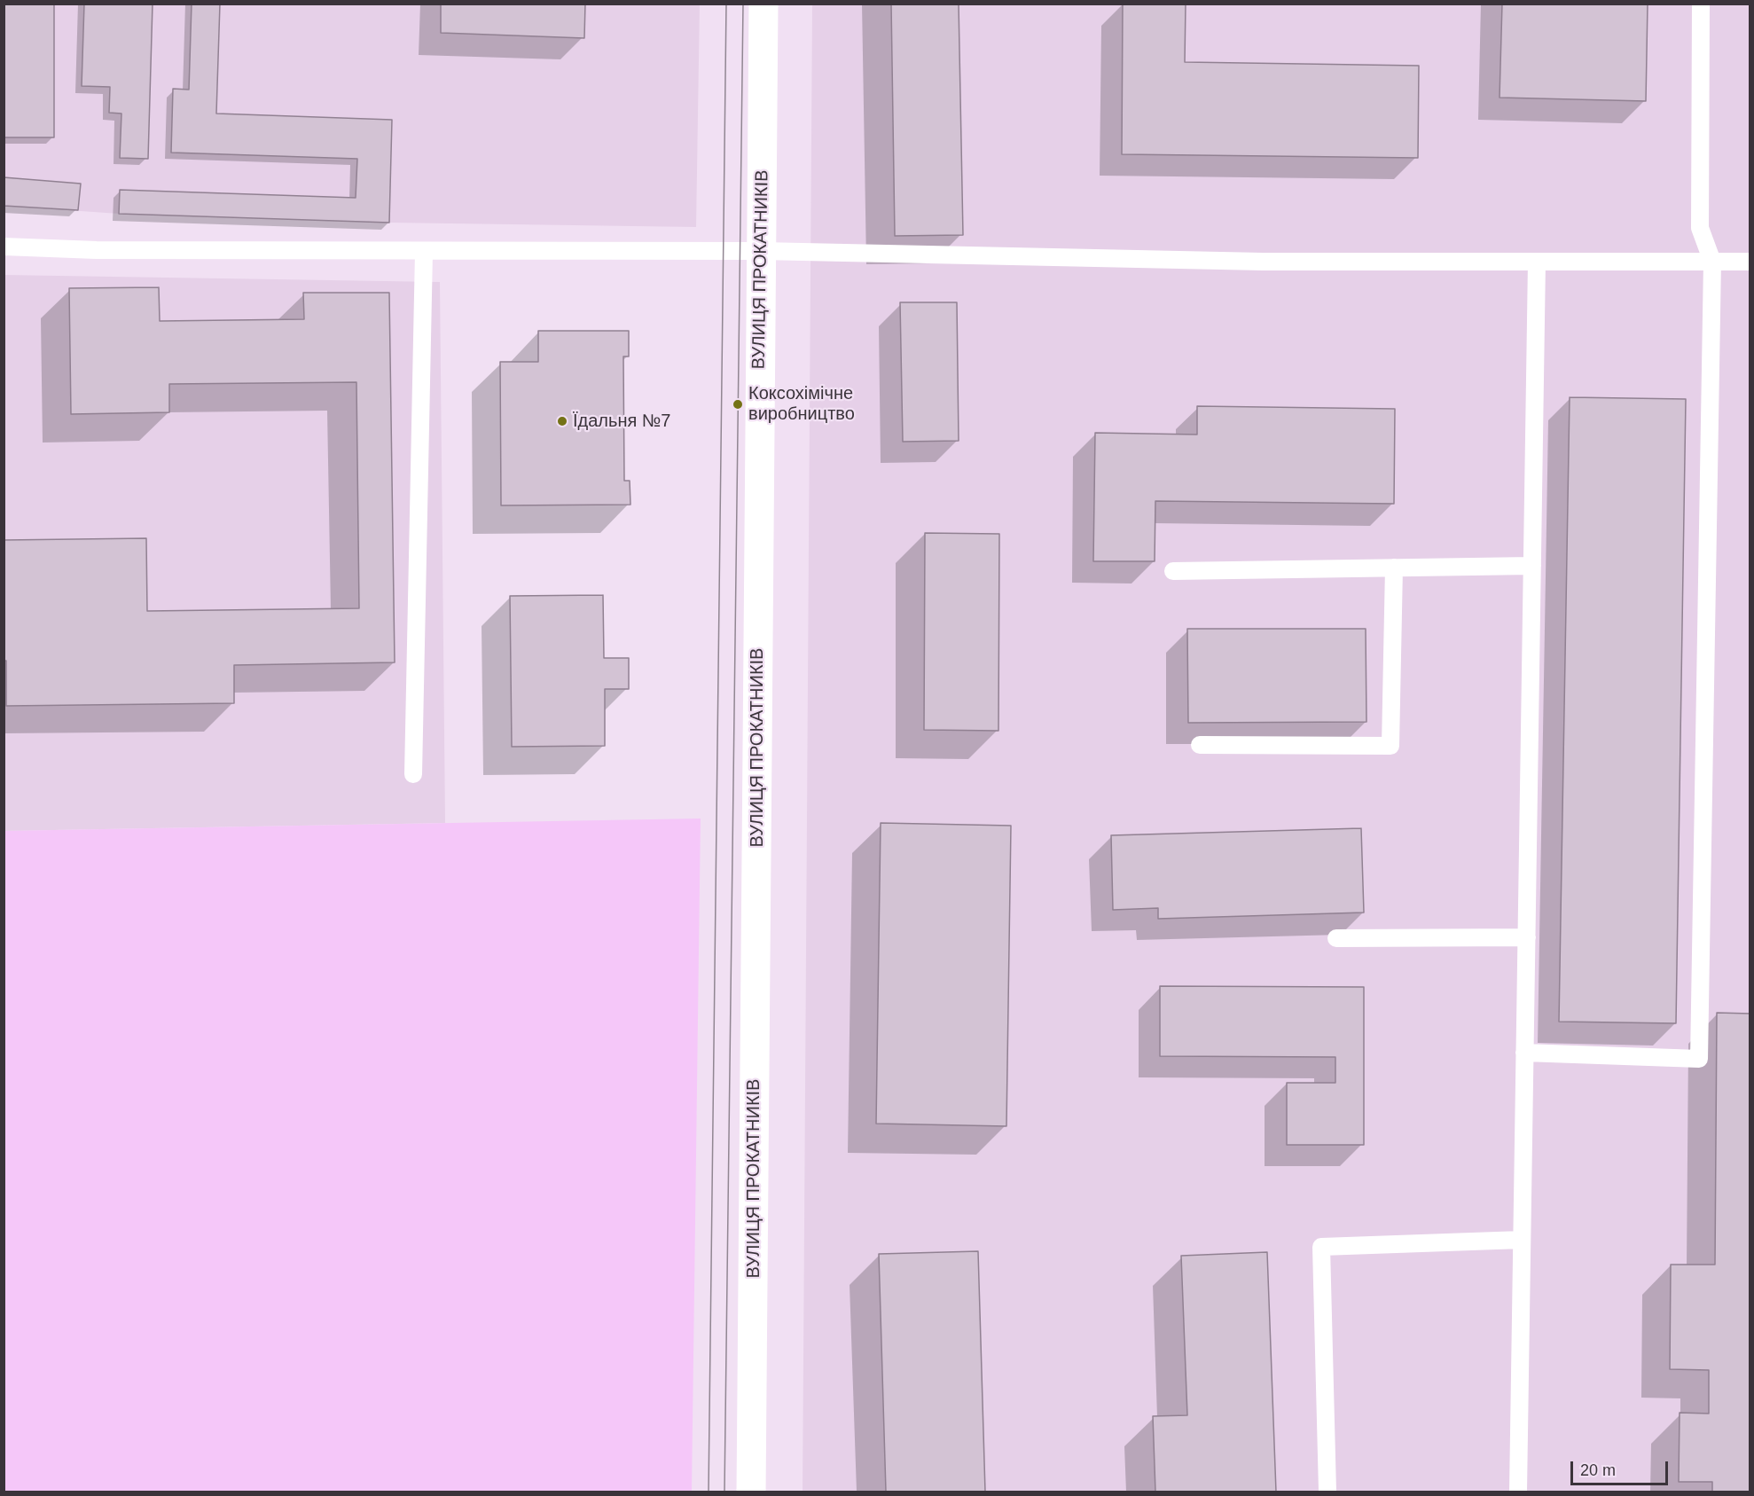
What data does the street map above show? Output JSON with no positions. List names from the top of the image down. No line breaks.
{"streets":{"street":["ВУЛИЦЯ ПРОКАТНИКІВ"]},"places":["Коксохімічне виробництво","Їдальня №7"],"scale_bar":"20 m"}
